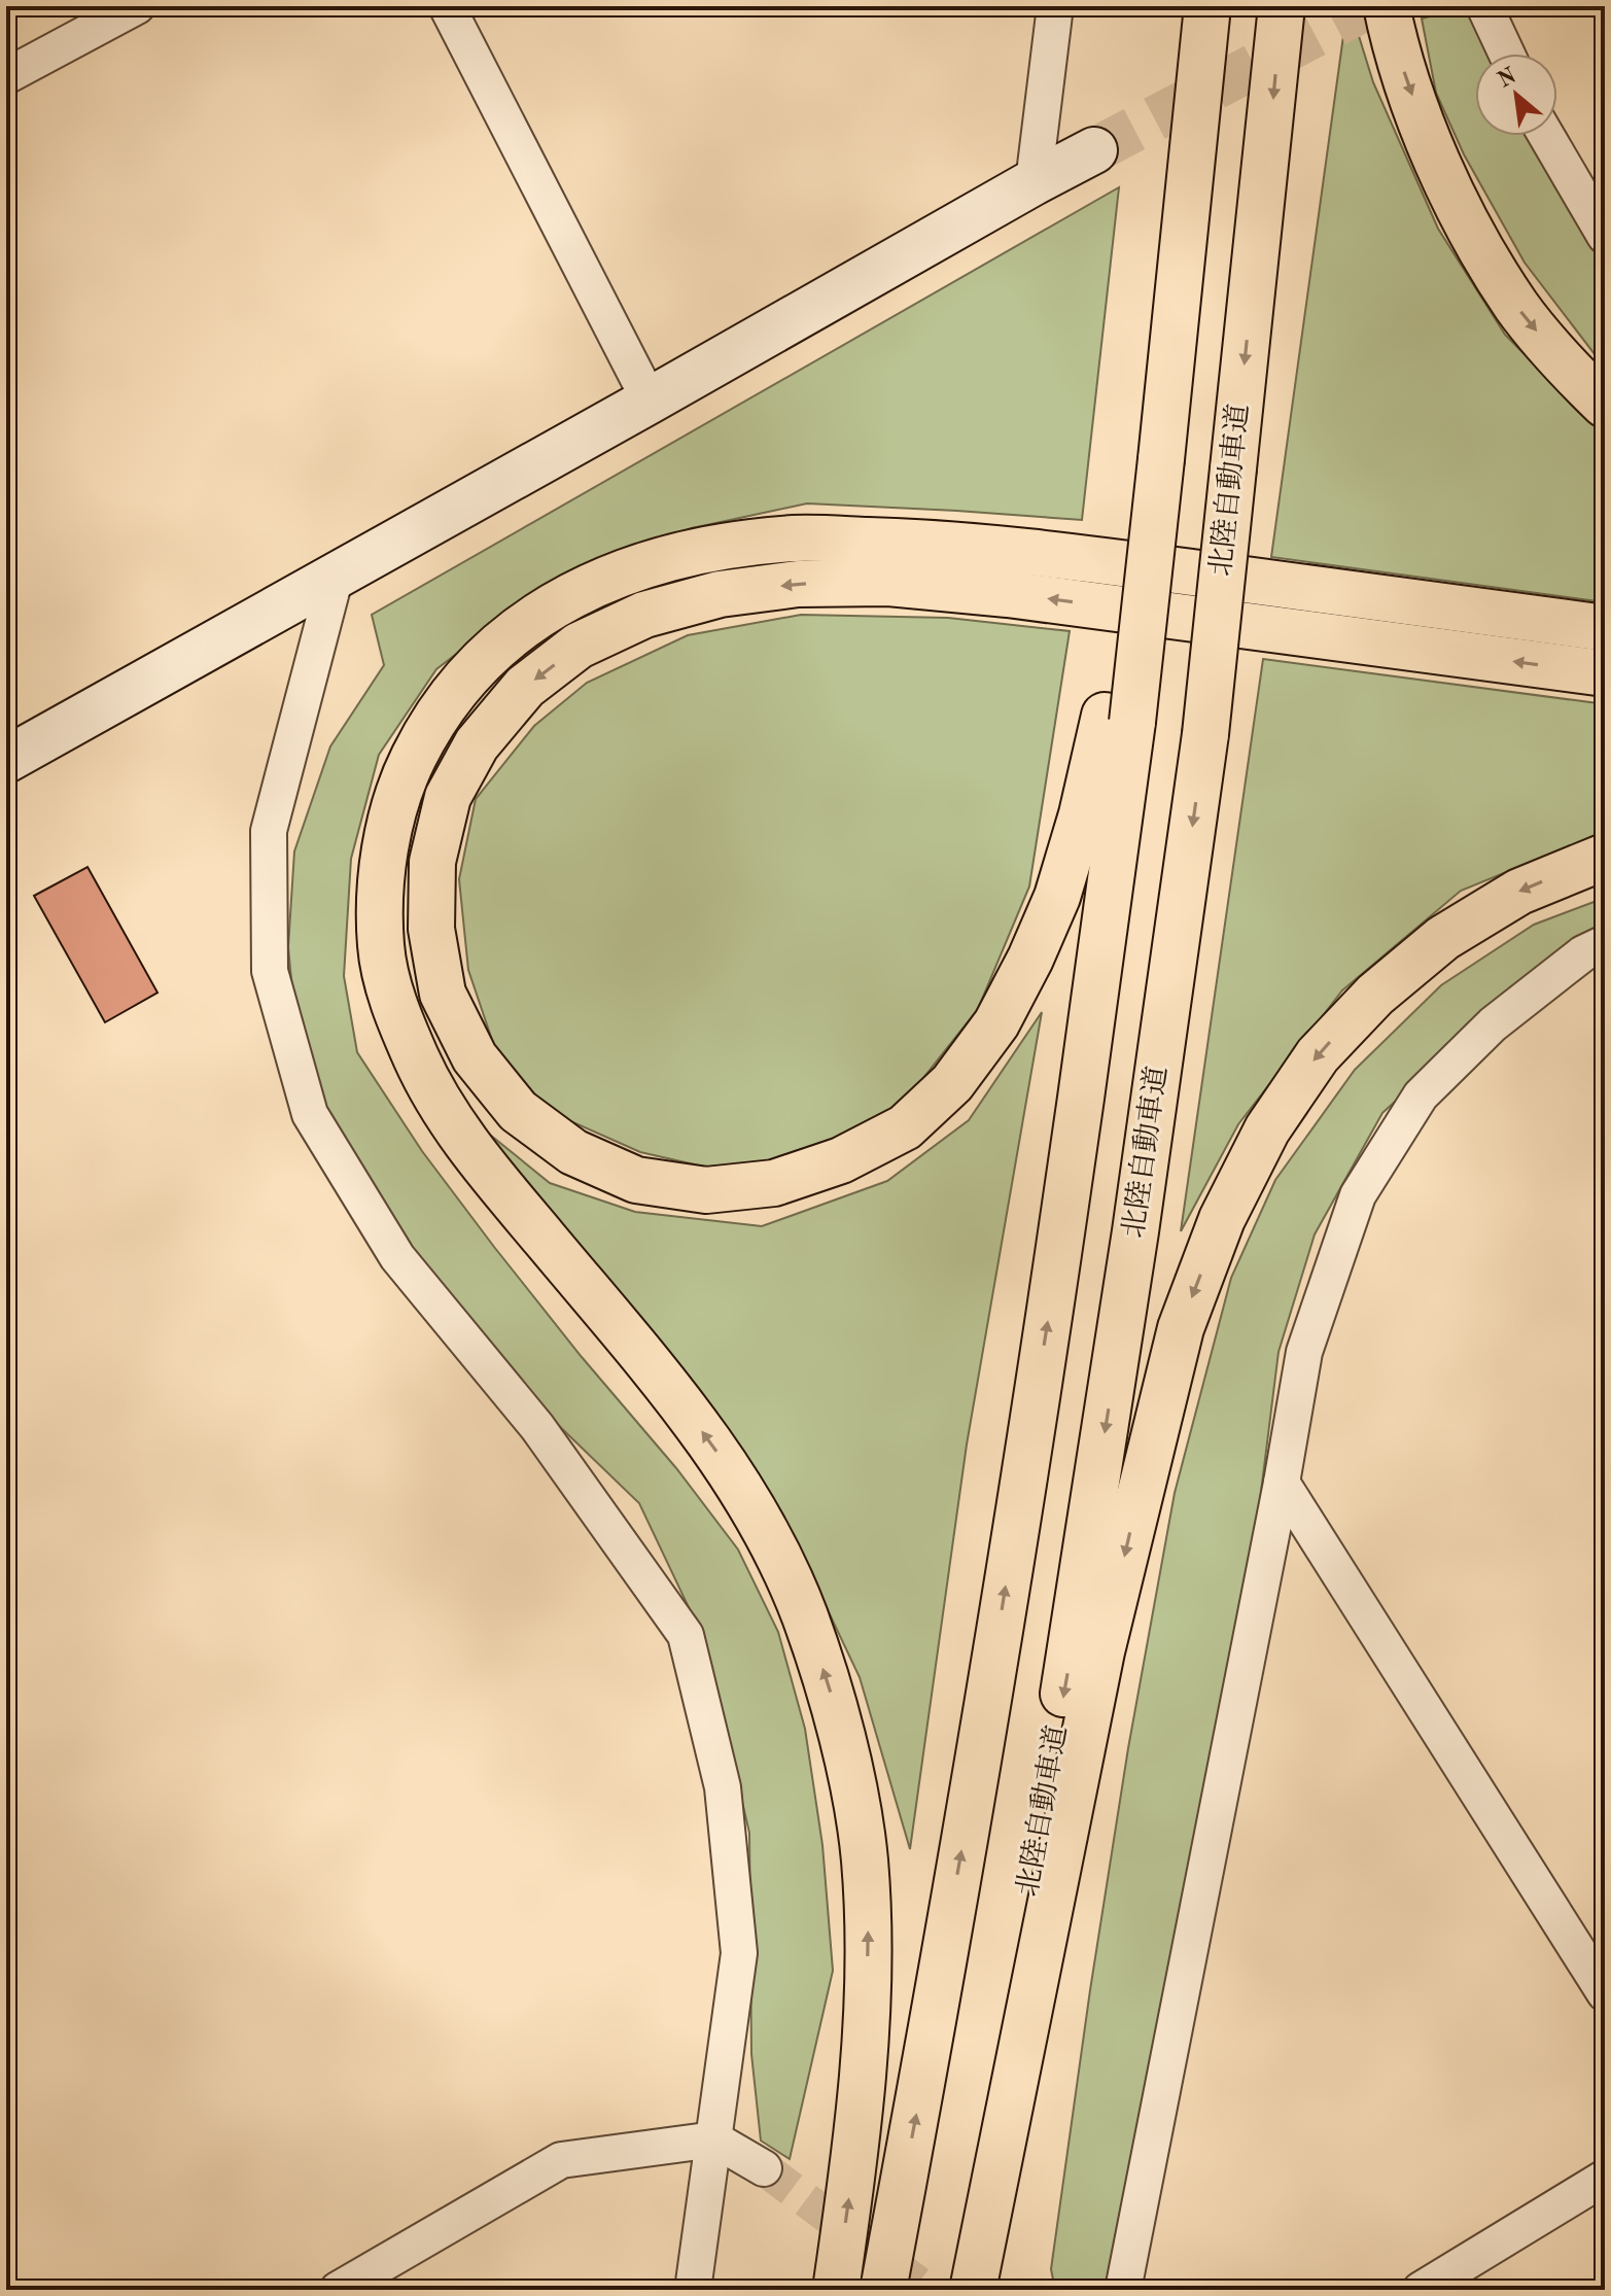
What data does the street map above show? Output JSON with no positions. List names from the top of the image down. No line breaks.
{"streets":{"highway":["北陸自動車道"]},"north":"top left"}
